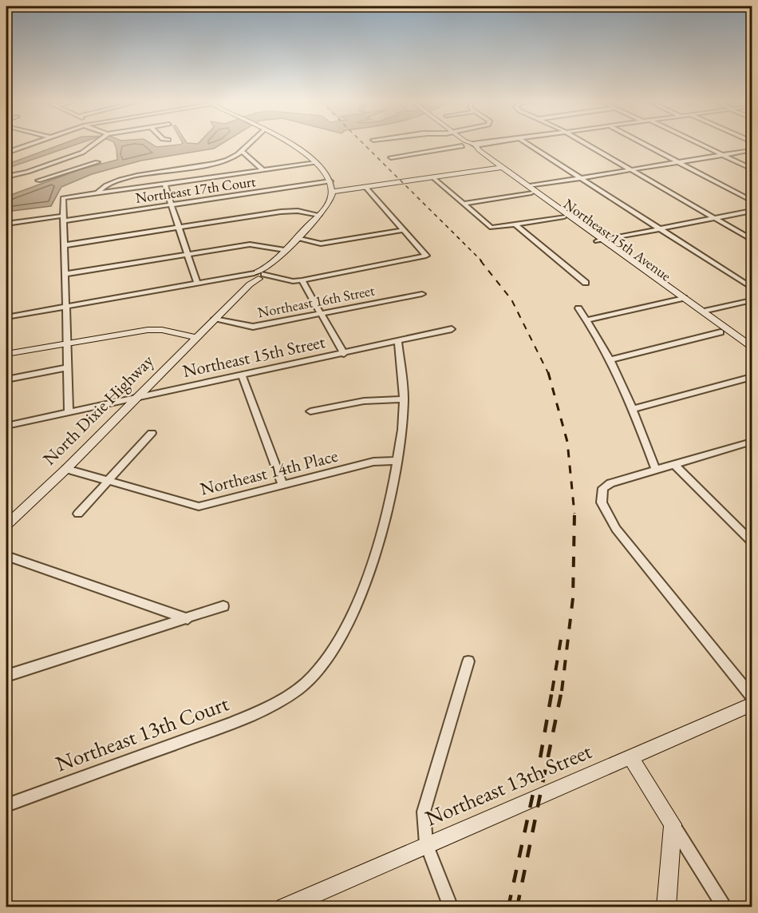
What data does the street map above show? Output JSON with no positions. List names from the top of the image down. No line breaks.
{"streets":{"street":["Northeast 17th Court","Northeast 15th Avenue","Northeast 16th Street","Northeast 15th Street","North Dixie Highway","Northeast 14th Place","Northeast 13th Court","Northeast 13th Street"]},"crossings":[["Northeast 16th Street","North Dixie Highway"],["Northeast 15th Street","North Dixie Highway"],["Northeast 15th Street","Northeast 13th Court"],["North Dixie Highway","Northeast 14th Place"],["Northeast 14th Place","Northeast 13th Court"]]}
